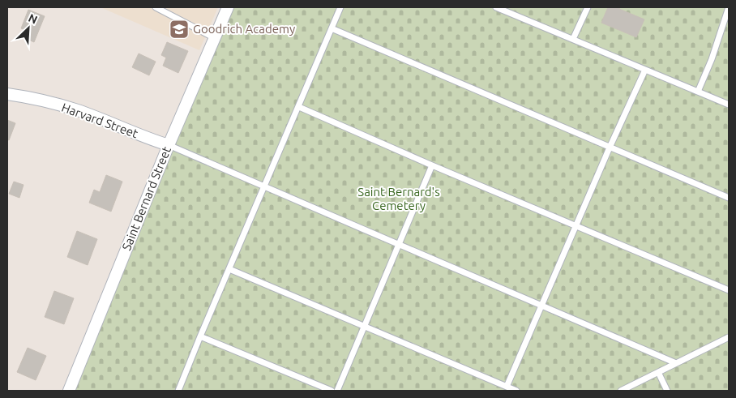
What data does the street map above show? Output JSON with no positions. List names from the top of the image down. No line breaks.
{"streets":{"street":["Harvard Street","Saint Bernard Street"]},"crossings":[["Harvard Street","Saint Bernard Street"]],"parks":["Saint Bernard's Cemetery"],"places":{"school or university":["Goodrich Academy"]},"north":"top right"}
